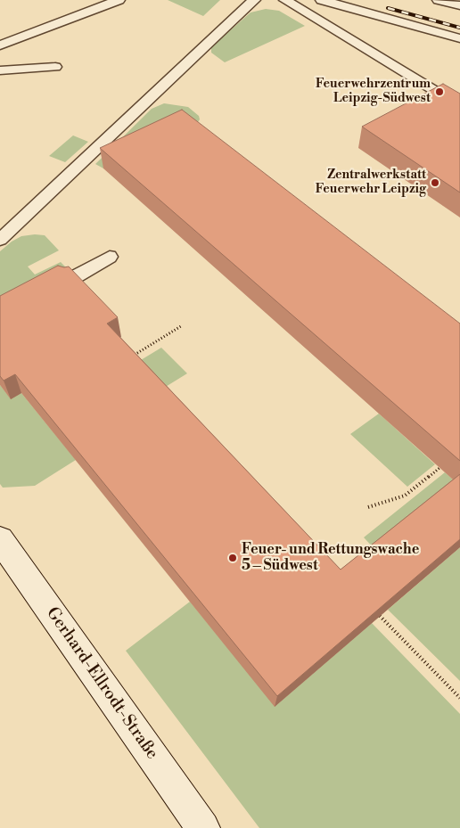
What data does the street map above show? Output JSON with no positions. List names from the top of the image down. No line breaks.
{"streets":{"main road":["Gerhard-Ellrodt-Straße"]},"places":["Feuerwehrzentrum Leipzig-Südwest","Zentralwerkstatt Feuerwehr Leipzig","Feuer- und Rettungswache 5 – Südwest"]}
